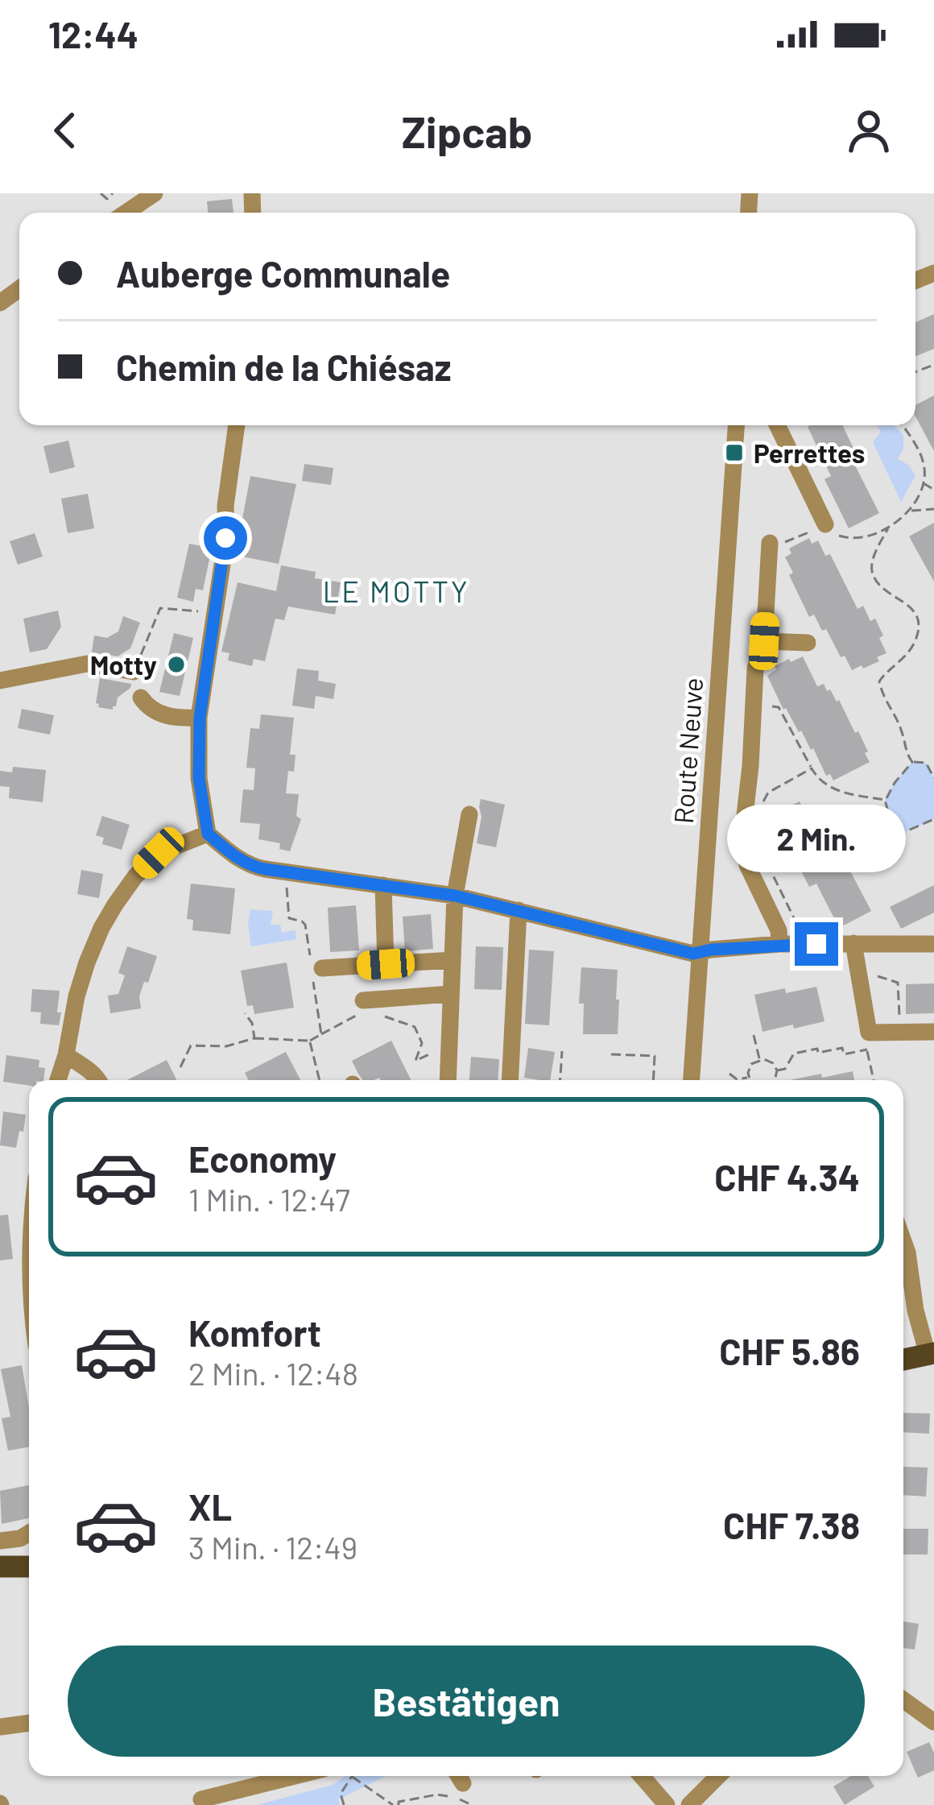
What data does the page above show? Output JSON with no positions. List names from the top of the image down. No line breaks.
{"streets":{"street":["Route Neuve"]},"districts":["LE MOTTY"],"places":{"transit":["Perrettes"],"other":["Motty"]},"page":{"status":"12:44","header":"Zipcab","banner":["Auberge Communale","Chemin de la Chiésaz"],"bubble":"2 Min.","list":[{"name":"Economy","note":"1 Min. · 12:47","value":"CHF 4.34"},{"name":"Komfort","note":"2 Min. · 12:48","value":"CHF 5.86"},{"name":"XL","note":"3 Min. · 12:49","value":"CHF 7.38"}],"buttons":"Bestätigen"}}
